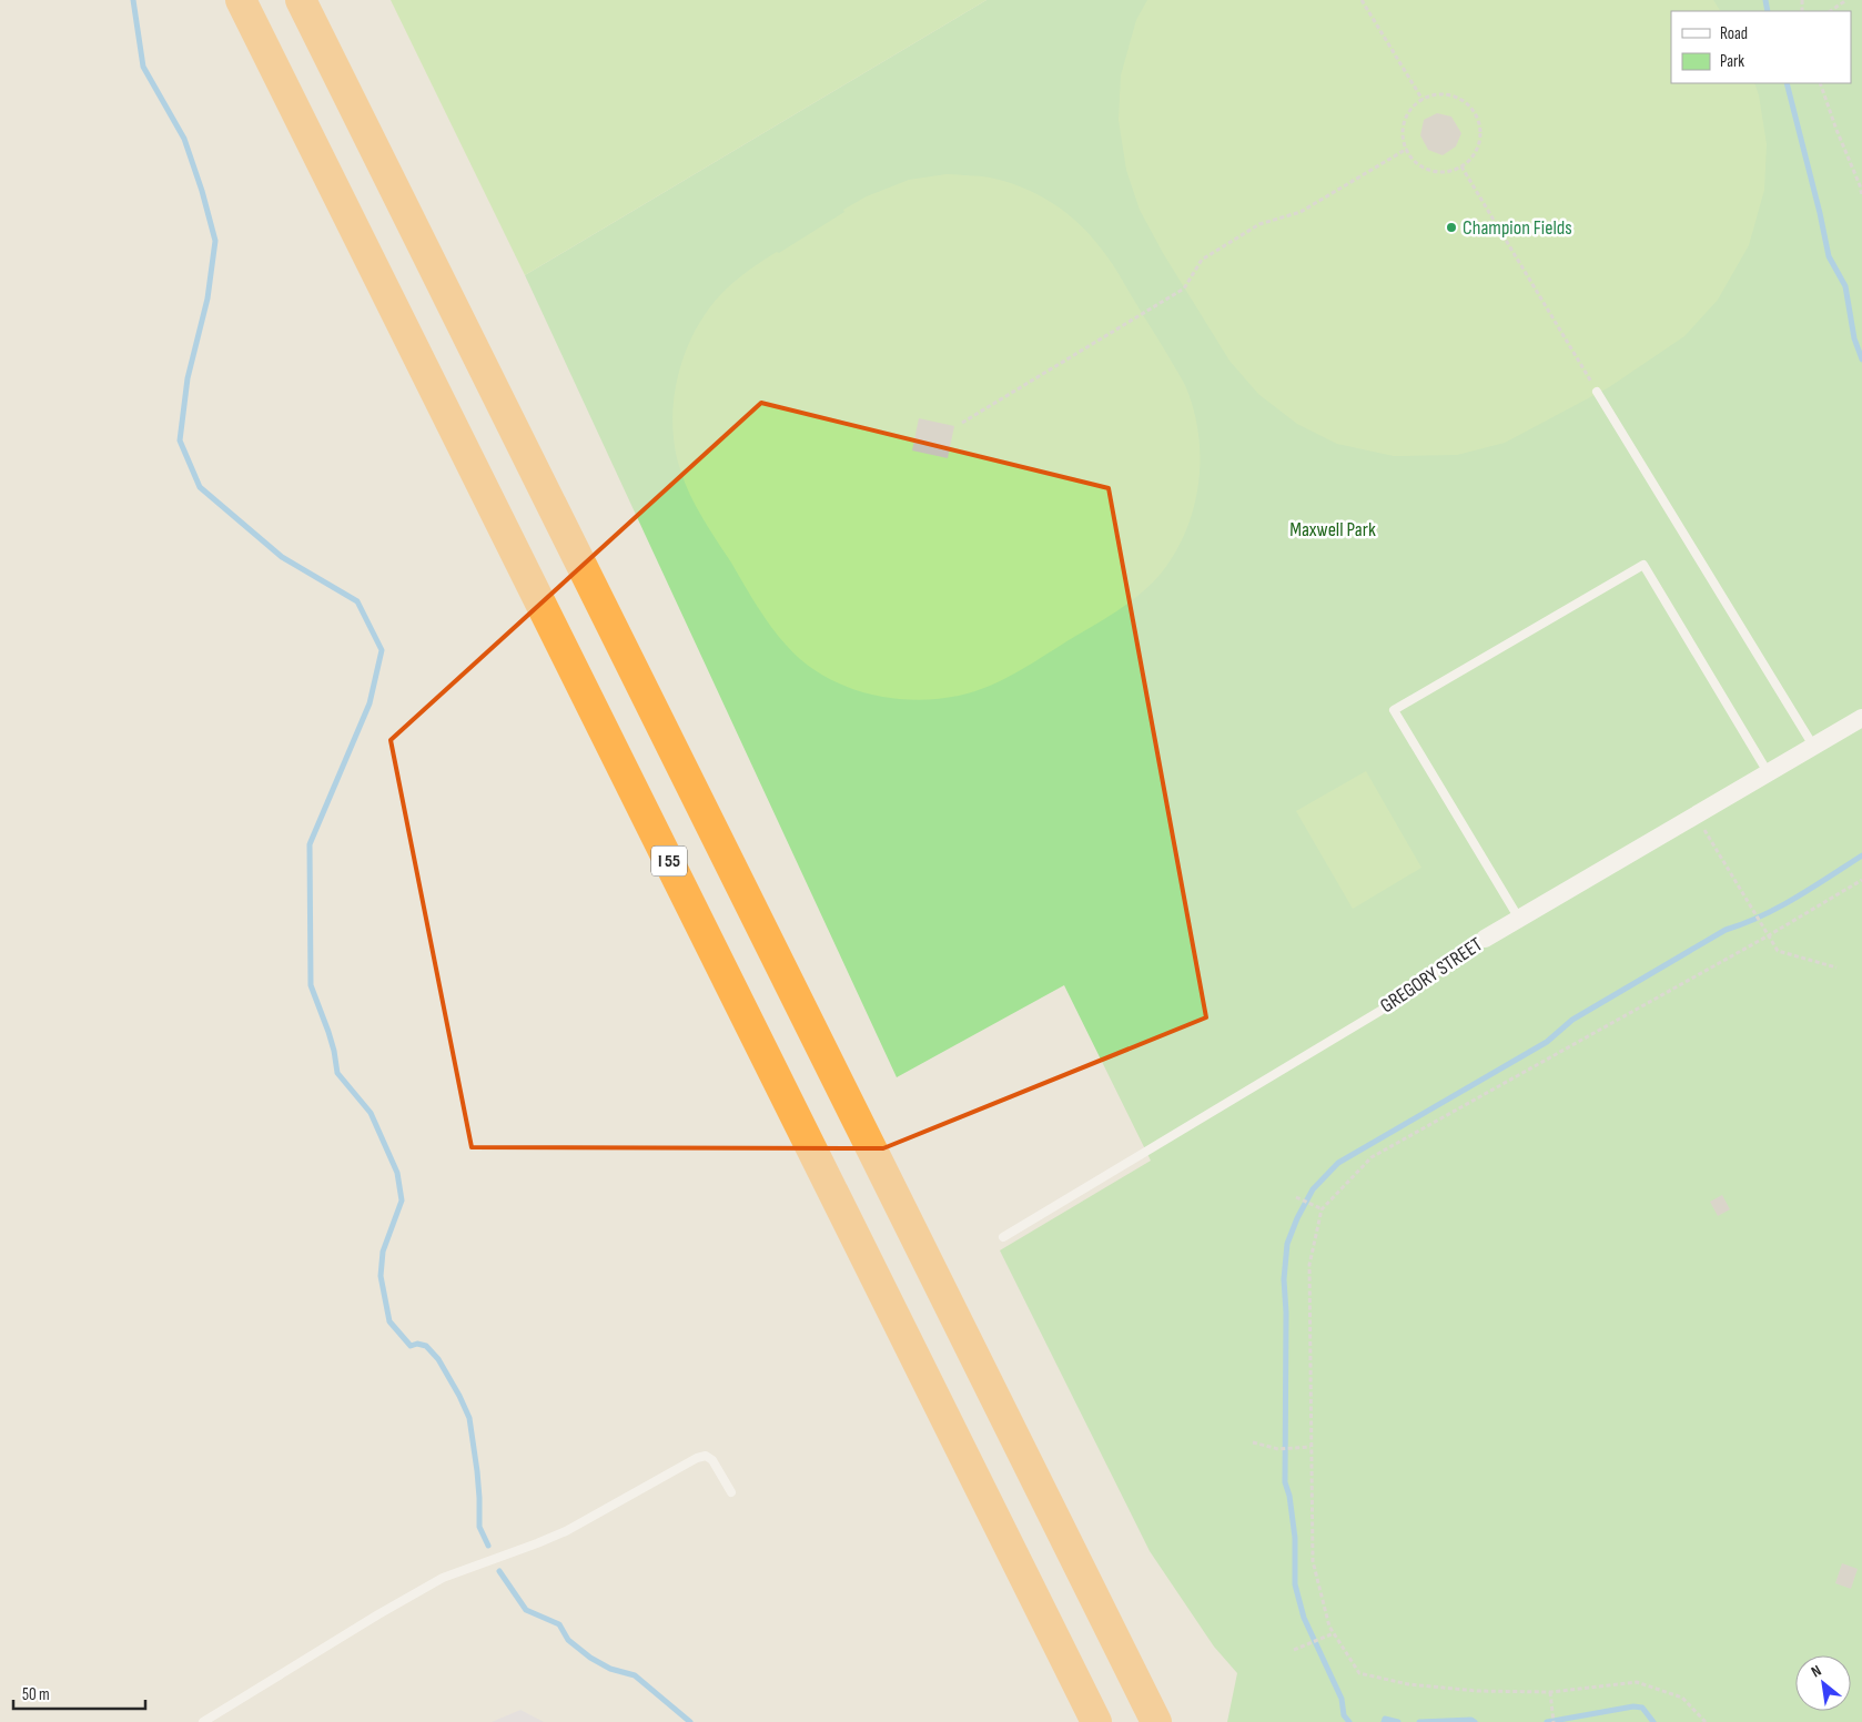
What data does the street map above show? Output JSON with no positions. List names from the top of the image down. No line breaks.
{"streets":{"highway":["I 55"],"street":["GREGORY STREET"]},"parks":["Maxwell Park"],"places":["Champion Fields"],"legend":["Road","Park"],"scale_bar":"50 m","north":"top left"}
